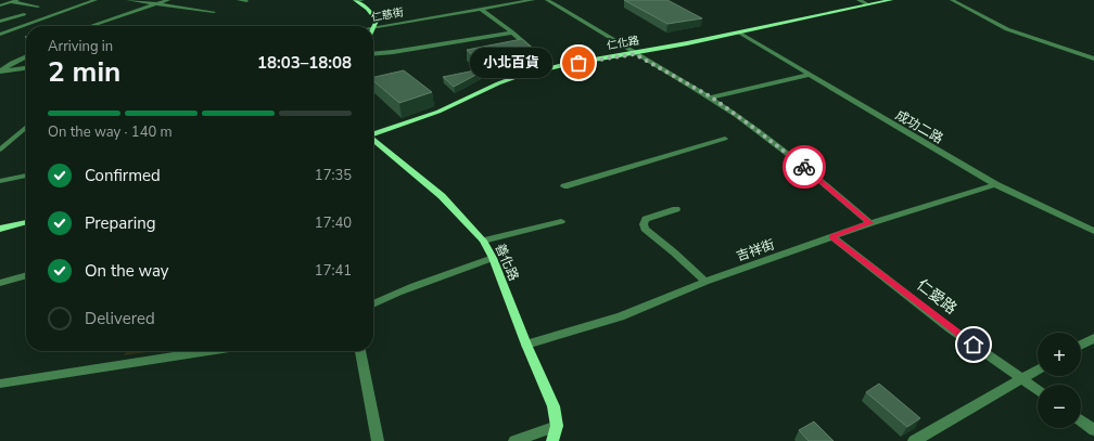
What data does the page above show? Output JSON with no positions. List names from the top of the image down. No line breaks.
{"streets":{"main road":["仁化路","善化路"],"street":["仁慈街","成功二路","吉祥街","仁愛路"]},"crossings":[["仁化路","成功二路"],["成功二路","吉祥街"],["吉祥街","善化路"],["吉祥街","仁愛路"]],"places":["小北百貨"],"page":{"heading":["2 min","Arriving in","18:03–18:08"],"bubble":"小北百貨","bar":"On the way · 140 m","list":[["Confirmed","17:35"],["Preparing","17:40"],["On the way","17:41"],"Delivered"],"map_buttons":["+","−"]}}
